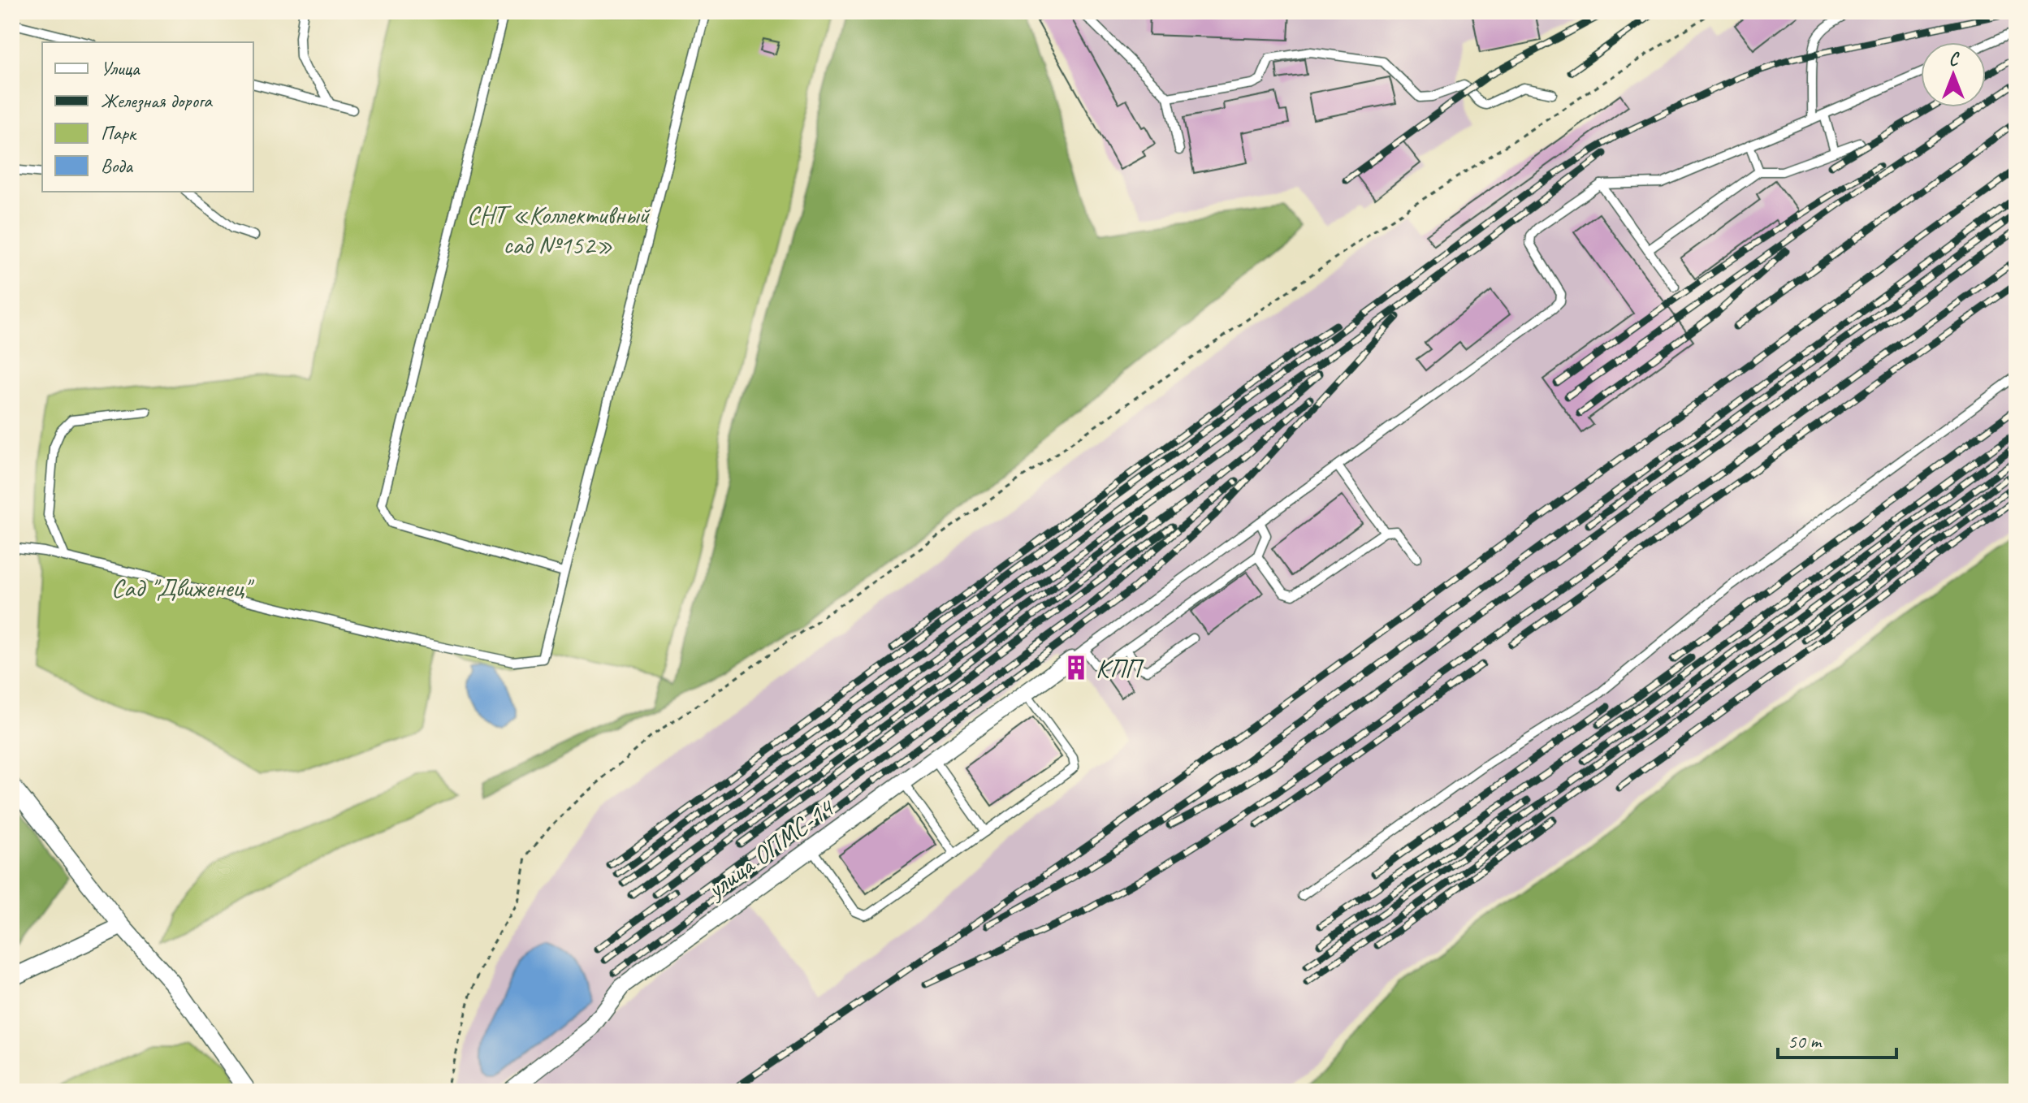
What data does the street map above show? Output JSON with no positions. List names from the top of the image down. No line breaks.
{"streets":{"street":["улица ОПМС-14"]},"parks":["СНТ «Коллективный сад №152»","Сад \"Движенец\""],"places":{"building":["КПП"]},"legend":["Улица","Железная дорога","Парк","Вода"],"scale_bar":"50 m","north":"top"}
